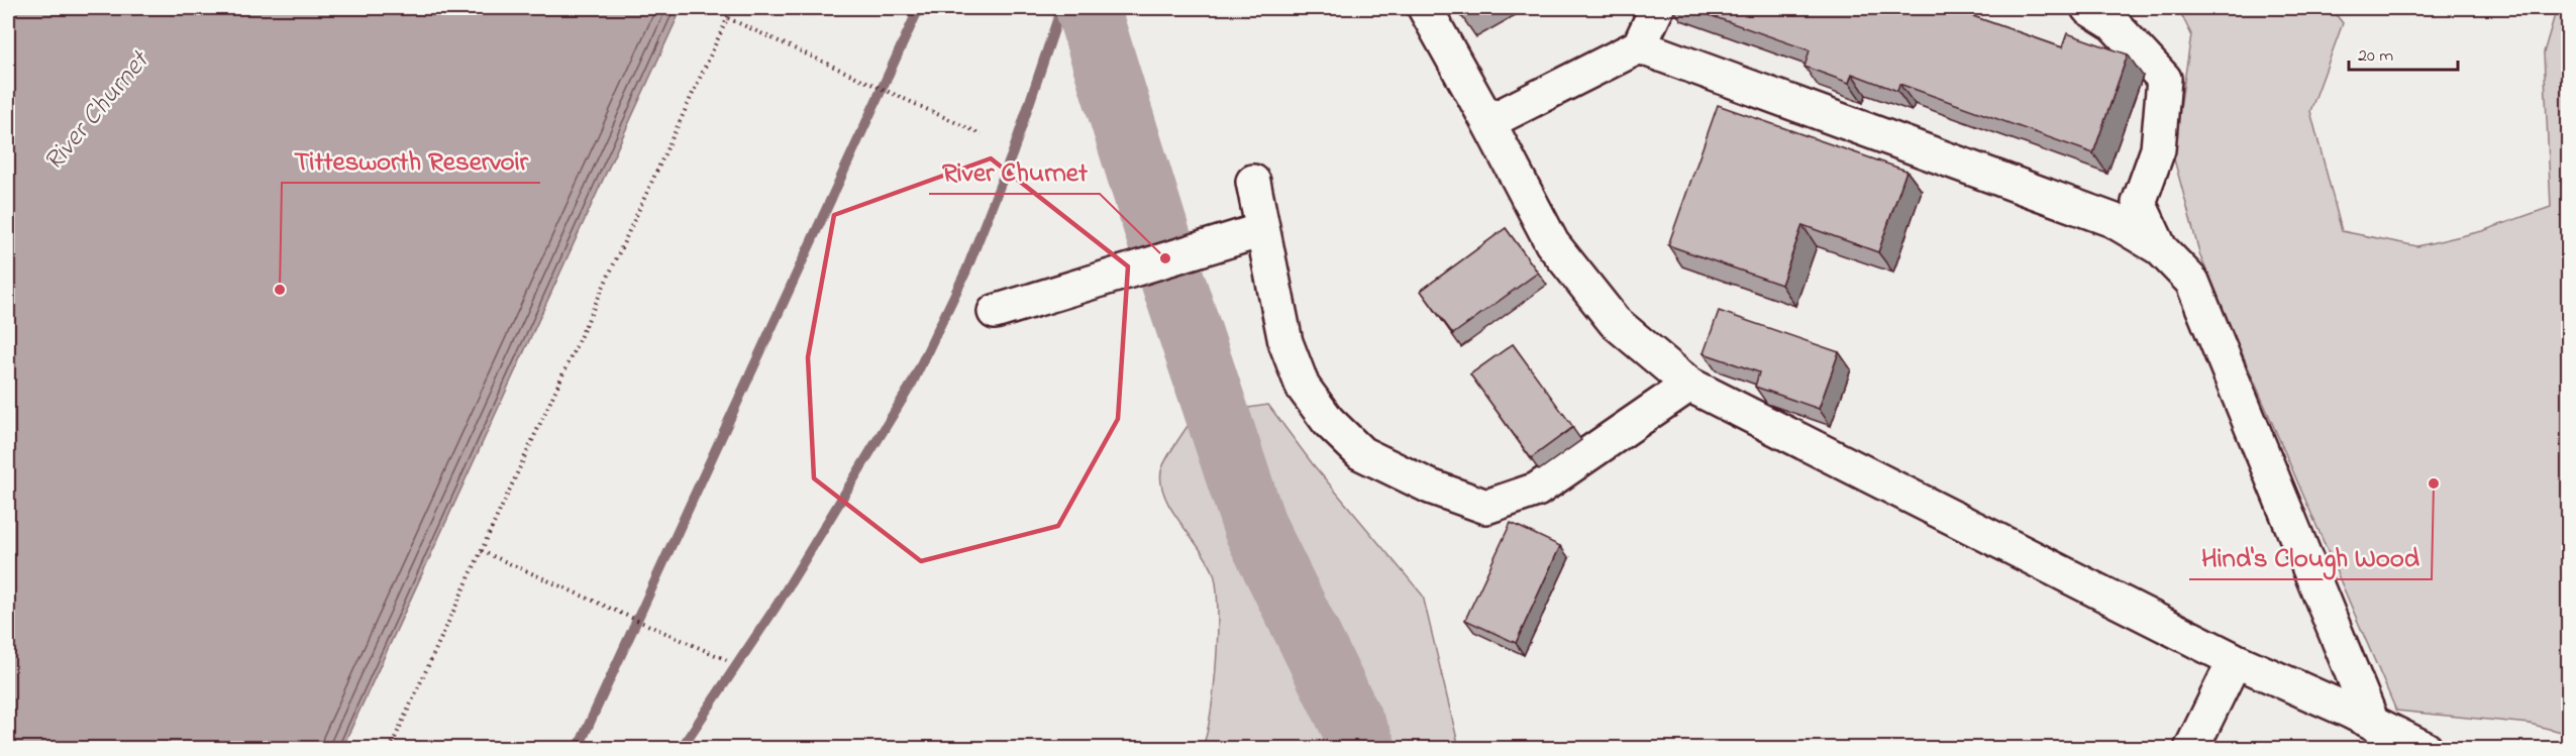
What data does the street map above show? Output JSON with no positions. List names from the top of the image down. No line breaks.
{"water":["River Churnet"],"places":["River Churnet","Tittesworth Reservoir","Hind's Clough Wood"],"scale_bar":"20 m"}
